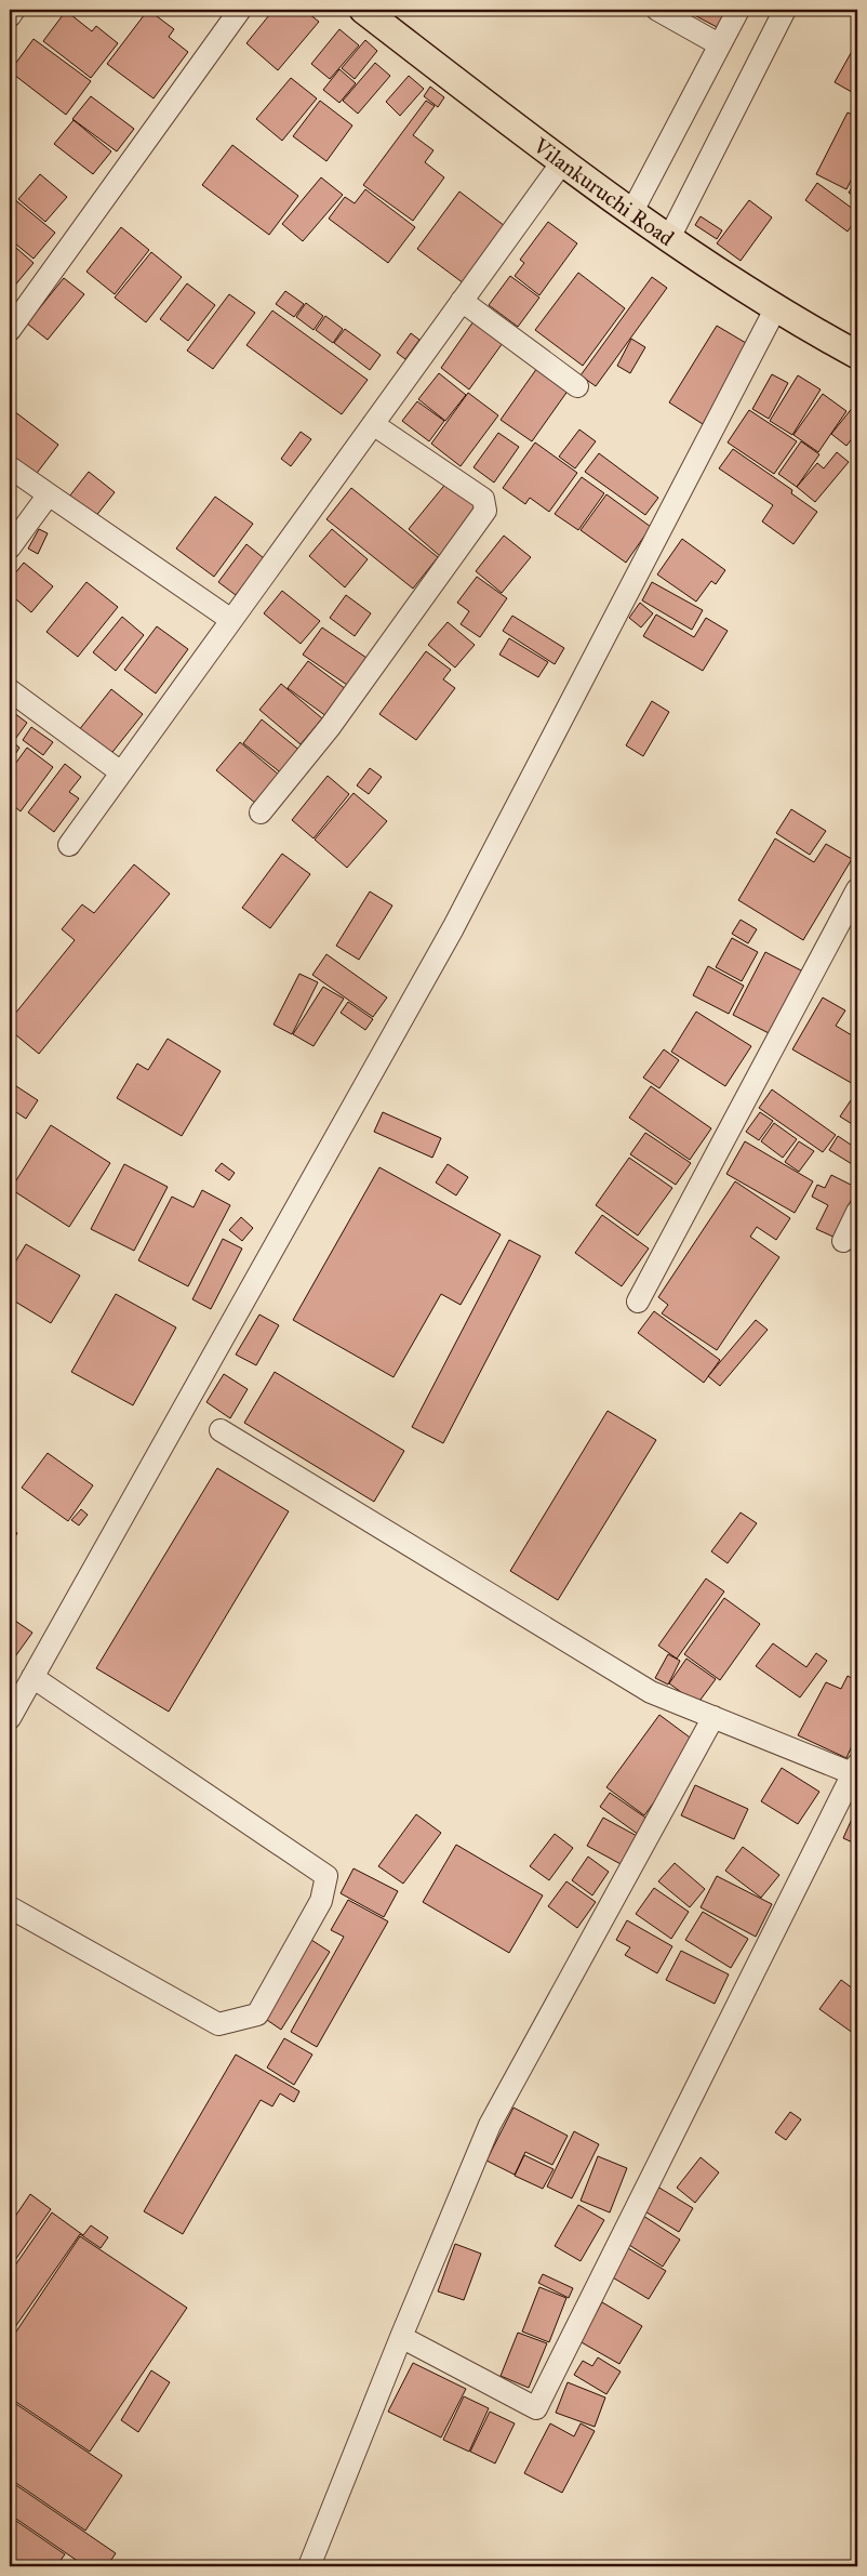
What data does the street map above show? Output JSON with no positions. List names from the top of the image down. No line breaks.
{"streets":{"main road":["Vilankuruchi Road"]}}
